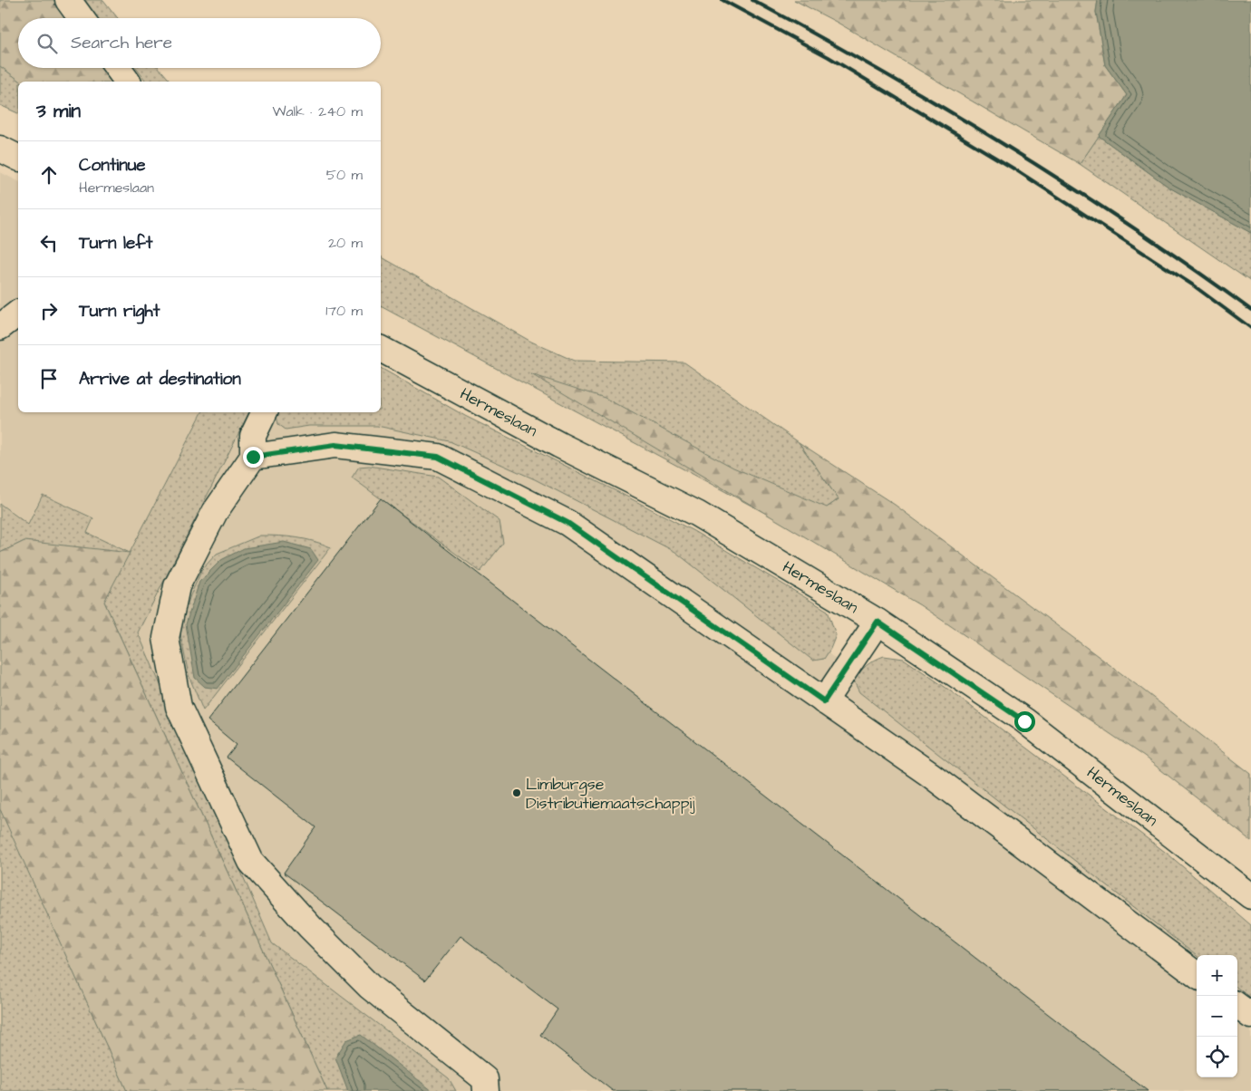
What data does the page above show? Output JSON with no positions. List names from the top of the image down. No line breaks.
{"streets":{"street":["Hermeslaan"]},"places":["Limburgse Distributiemaatschappij"],"page":{"search":"Search here","heading":["3 min","Walk · 240 m"],"list":[["Continue","Hermeslaan","50 m"],["Turn left","20 m"],["Turn right","170 m"],"Arrive at destination"],"map_buttons":["+","−"]}}
